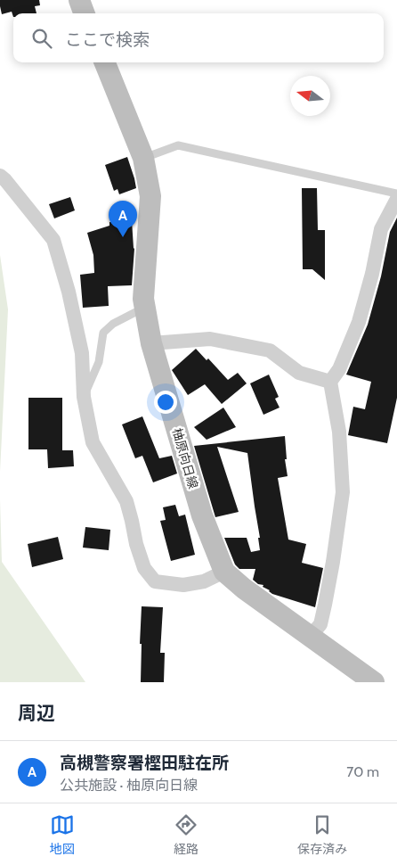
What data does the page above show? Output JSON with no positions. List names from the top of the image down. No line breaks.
{"streets":{"main road":["柚原向日線"]},"north":"left","page":{"search":"ここで検索","pins":"A","heading":"周辺","list":[{"mark":"A","name":"高槻警察署樫田駐在所","note":"公共施設 · 柚原向日線","value":"70 m"}],"nav":["地図","経路","保存済み"]}}
